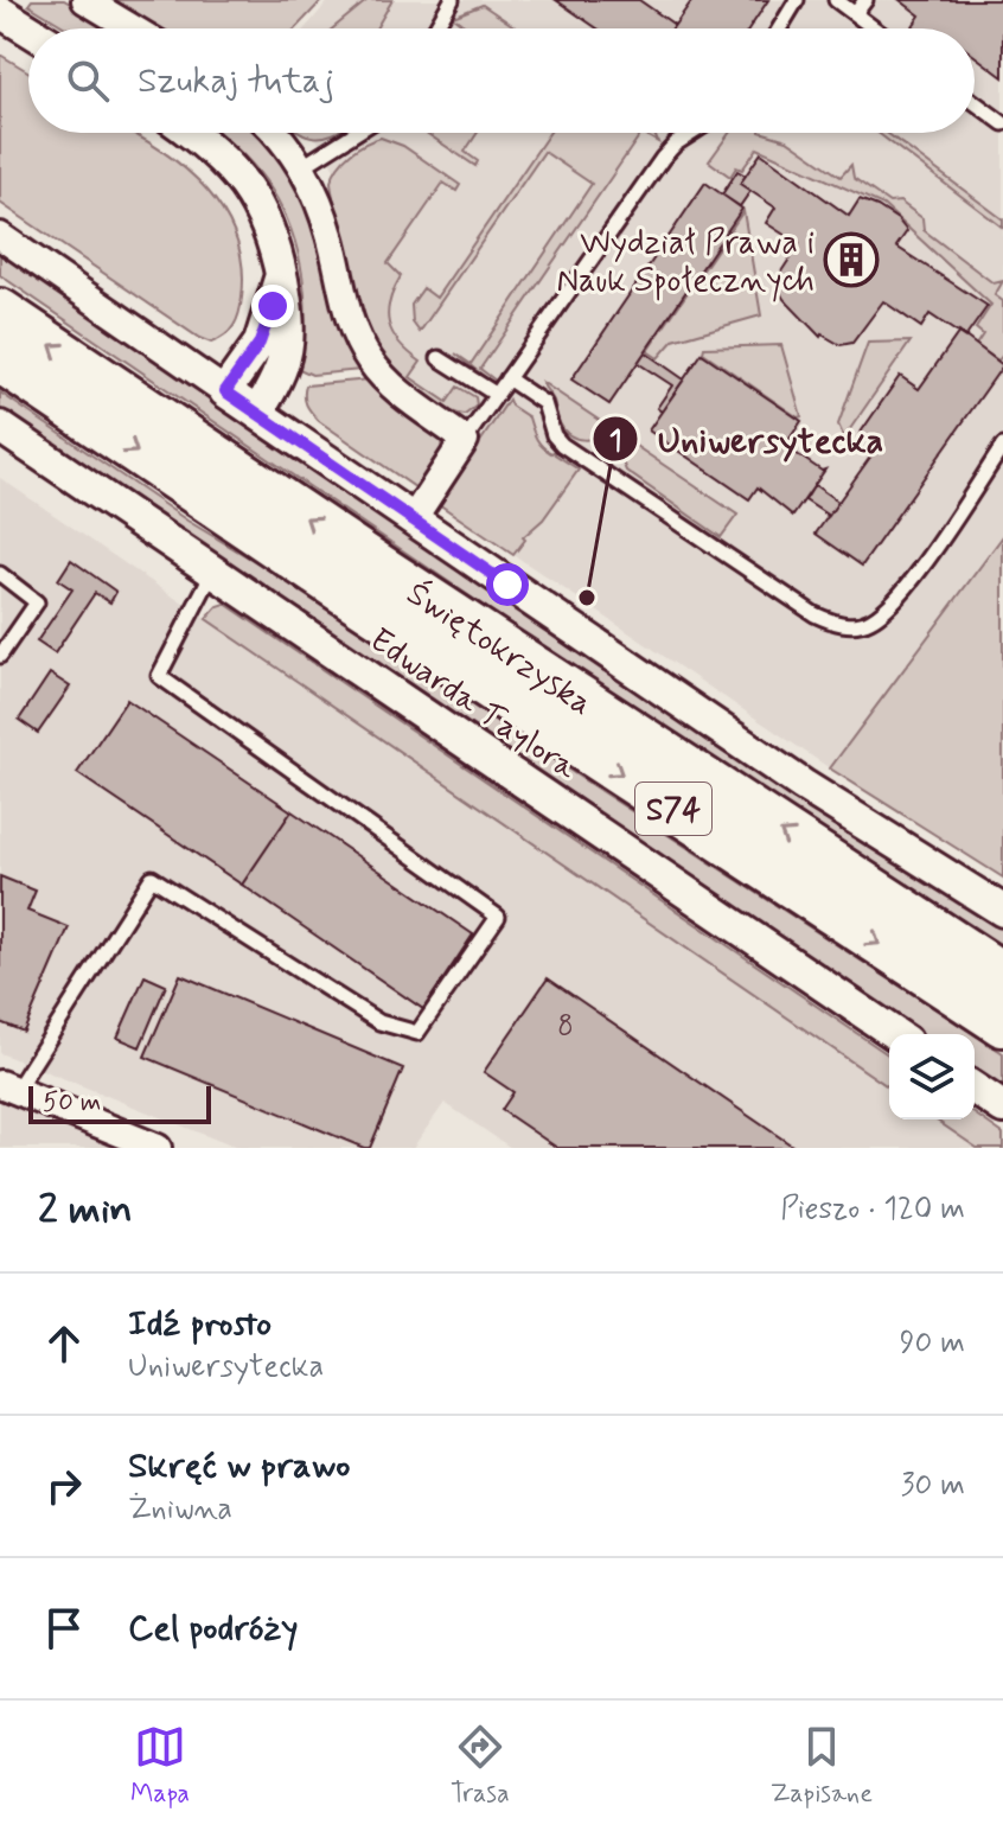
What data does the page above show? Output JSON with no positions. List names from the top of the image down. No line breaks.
{"streets":{"highway":["Świętokrzyska","S74"],"street":["Edwarda Taylora"]},"places":{"building":["Wydział Prawa i Nauk Społecznych"],"other":["Uniwersytecka"]},"house_numbers":["8"],"scale_bar":"50 m","page":{"search":"Szukaj tutaj","scale":"50 m","heading":["2 min","Pieszo · 120 m"],"list":[["Idź prosto","Uniwersytecka","90 m"],["Skręć w prawo","Żniwna","30 m"],"Cel podróży"],"nav":["Mapa","Trasa","Zapisane"]}}
